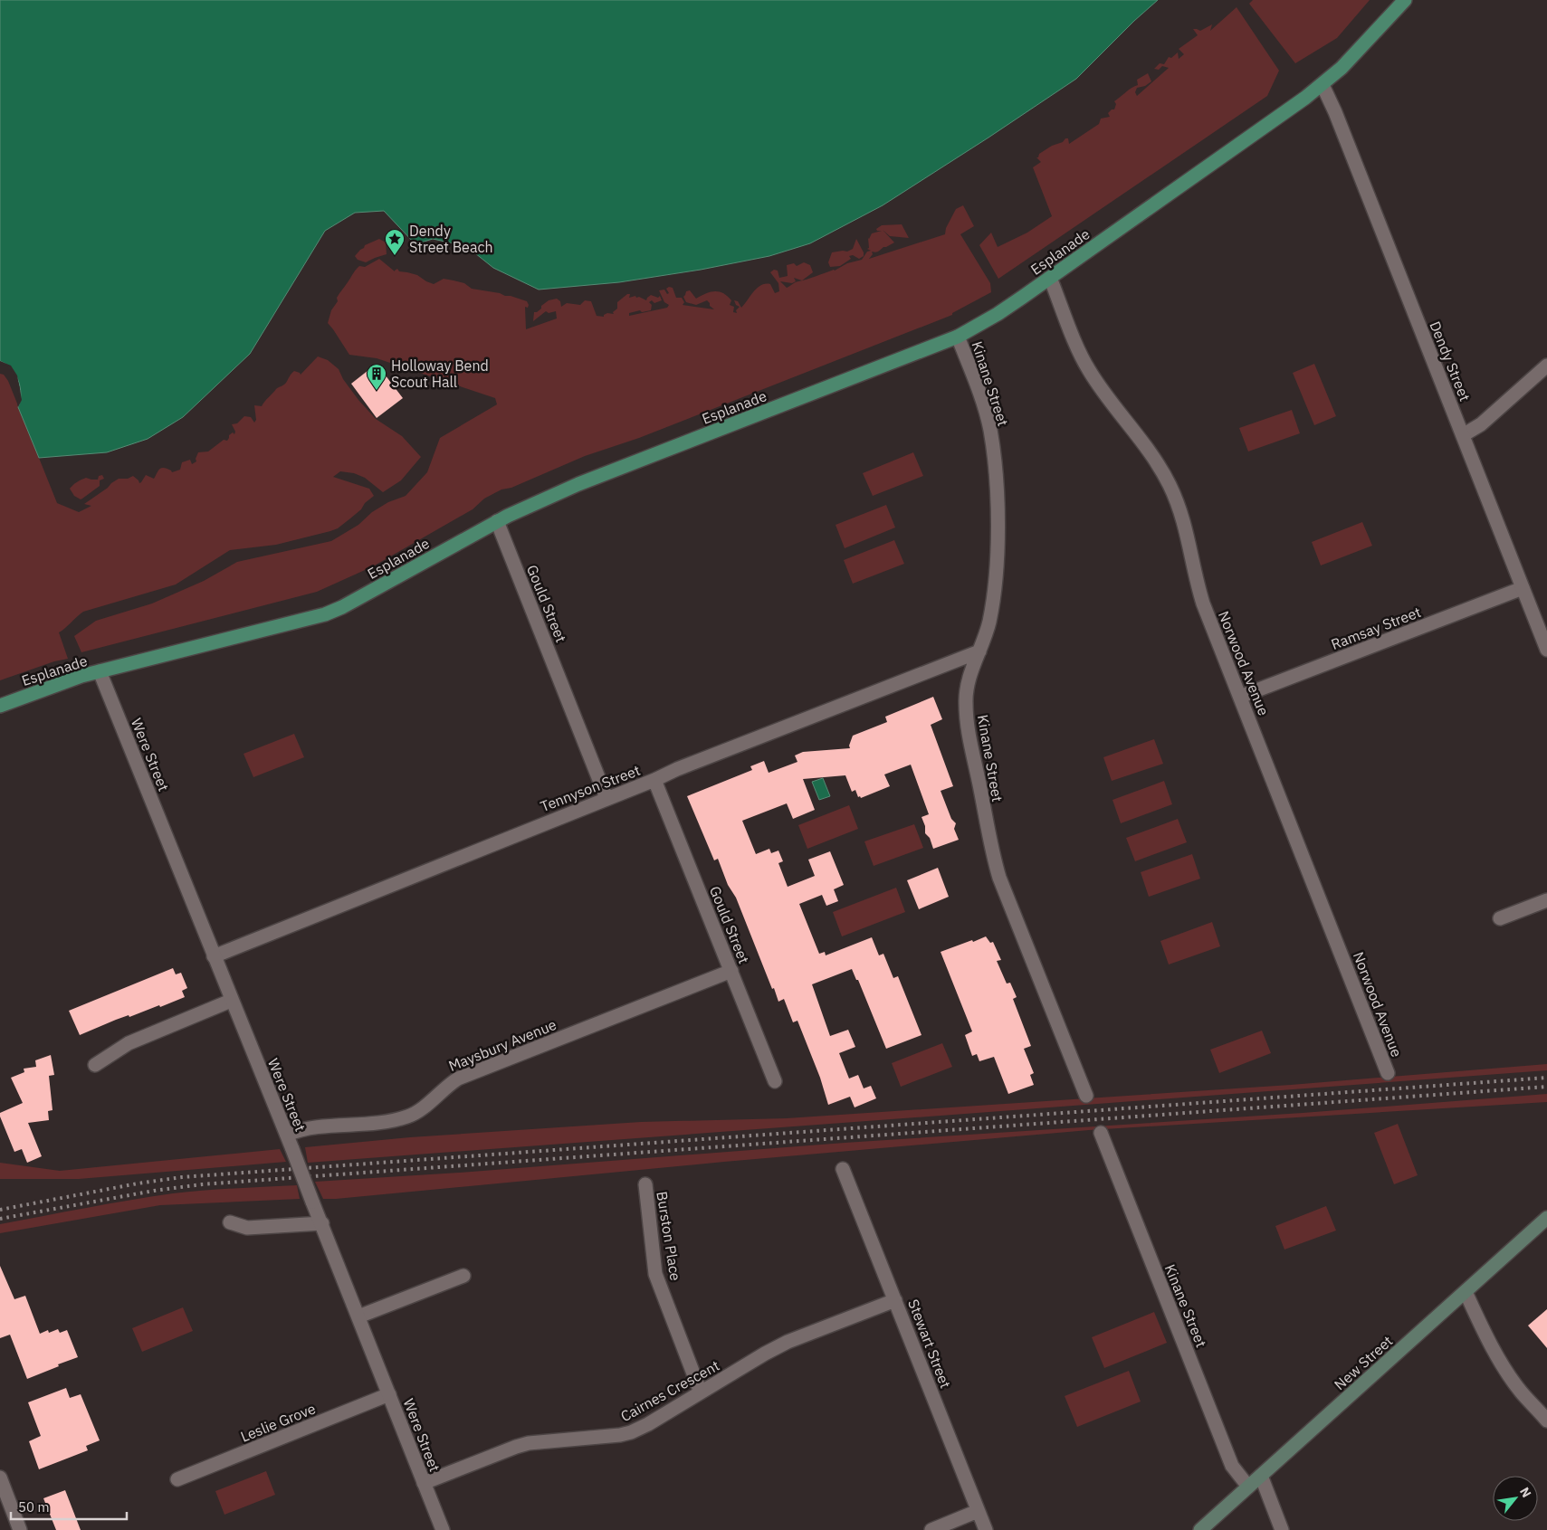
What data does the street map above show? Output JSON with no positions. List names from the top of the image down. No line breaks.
{"streets":{"main road":["Esplanade","New Street"],"street":["Dendy Street","Kinane Street","Gould Street","Ramsay Street","Norwood Avenue","Were Street","Tennyson Street","Maysbury Avenue","Burston Place","Stewart Street","Cairnes Crescent","Leslie Grove"]},"crossings":[["Esplanade","Dendy Street"],["Esplanade","Kinane Street"],["Esplanade","Gould Street"],["Esplanade","Norwood Avenue"],["Esplanade","Were Street"],["Dendy Street","Ramsay Street"],["Kinane Street","Tennyson Street"],["Kinane Street","New Street"],["Gould Street","Tennyson Street"],["Gould Street","Maysbury Avenue"],["Ramsay Street","Norwood Avenue"],["Were Street","Tennyson Street"],["Were Street","Maysbury Avenue"],["Were Street","Cairnes Crescent"],["Were Street","Leslie Grove"],["Burston Place","Cairnes Crescent"],["Stewart Street","Cairnes Crescent"]],"places":{"place":["Dendy Street Beach"],"building":["Holloway Bend Scout Hall"]},"scale_bar":"50 m","north":"top right"}
